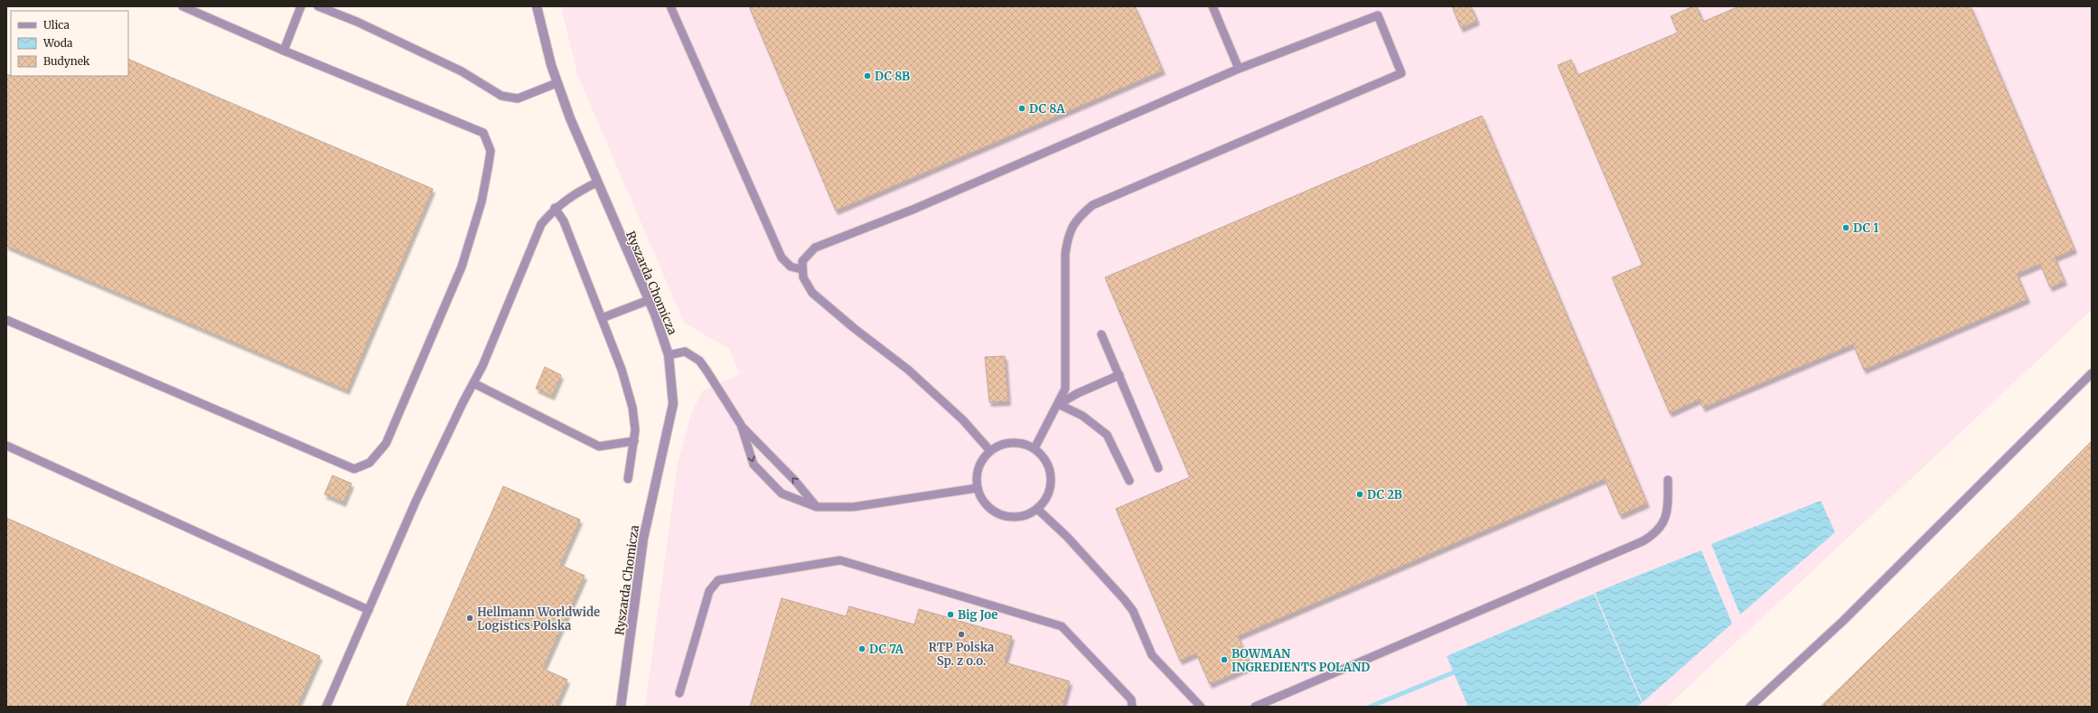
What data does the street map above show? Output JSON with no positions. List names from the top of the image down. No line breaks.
{"streets":{"street":["Ryszarda Chomicza"]},"places":["DC 8B","DC 8A","DC 1","DC 2B","Big Joe","Hellmann Worldwide Logistics Polska","RTP Polska Sp. z o.o.","DC 7A","BOWMAN INGREDIENTS POLAND"],"legend":["Ulica","Woda","Budynek"]}
